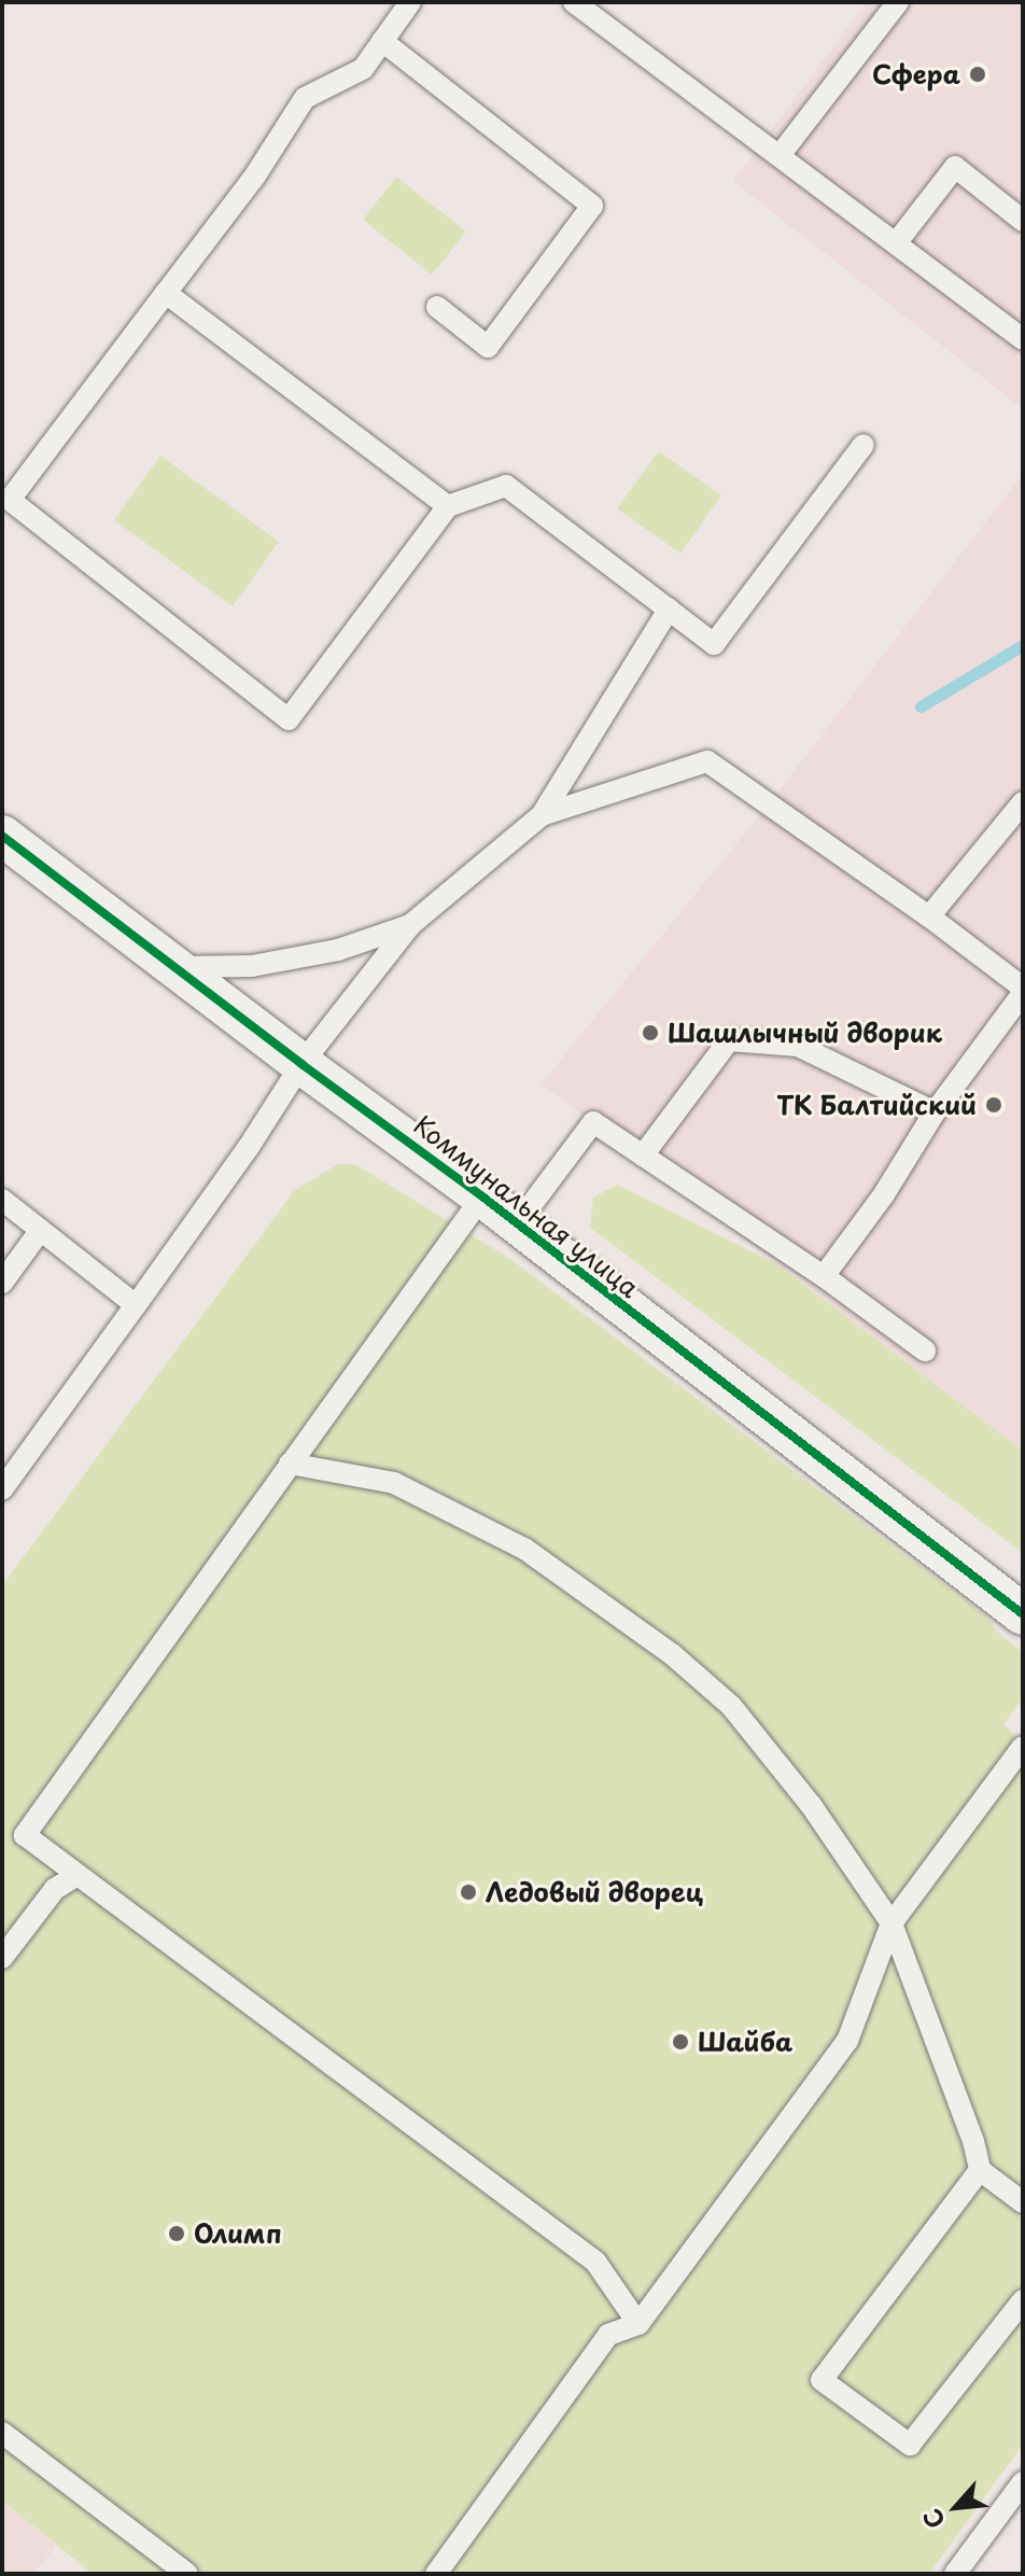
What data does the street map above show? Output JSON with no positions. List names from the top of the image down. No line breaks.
{"streets":{"street":["Коммунальная улица"]},"places":["Сфера","Шашлычный дворик","ТК Балтийский","Ледовый дворец","Шайба","Олимп"],"north":"bottom left"}
